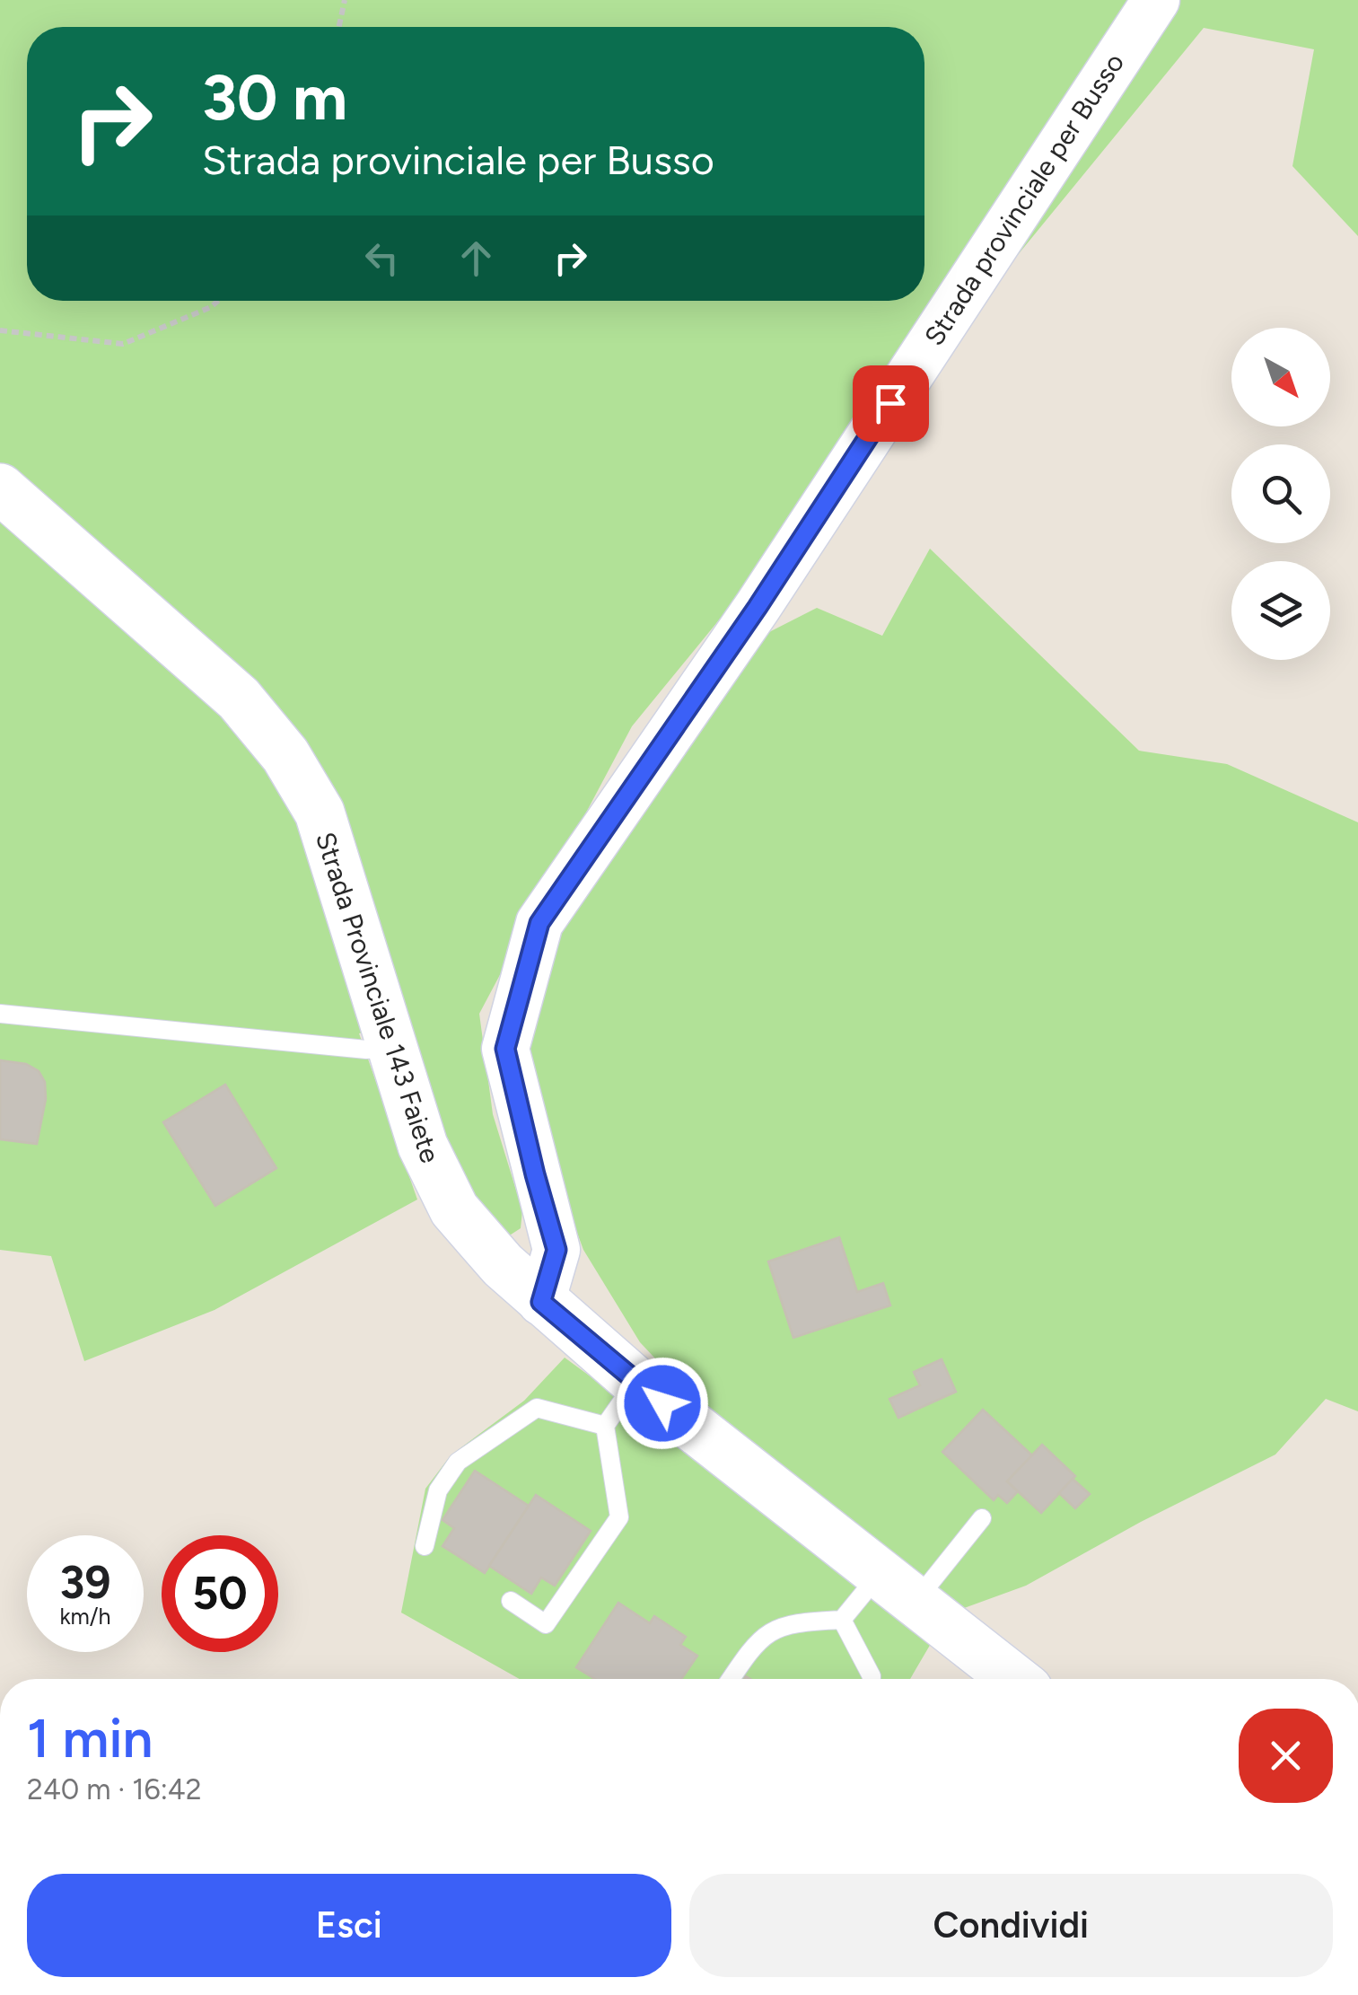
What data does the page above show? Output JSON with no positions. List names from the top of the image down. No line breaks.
{"streets":{"main road":["Strada Provinciale 143 Faiete"],"street":["Strada provinciale per Busso"]},"crossings":[["Strada provinciale per Busso","Strada Provinciale 143 Faiete"]],"north":"bottom right","page":{"turn":["30 m","Strada provinciale per Busso"],"speed":"39 km/h","limit":"50","heading":["1 min","240 m · 16:42"],"buttons":["Esci","Condividi"]}}
